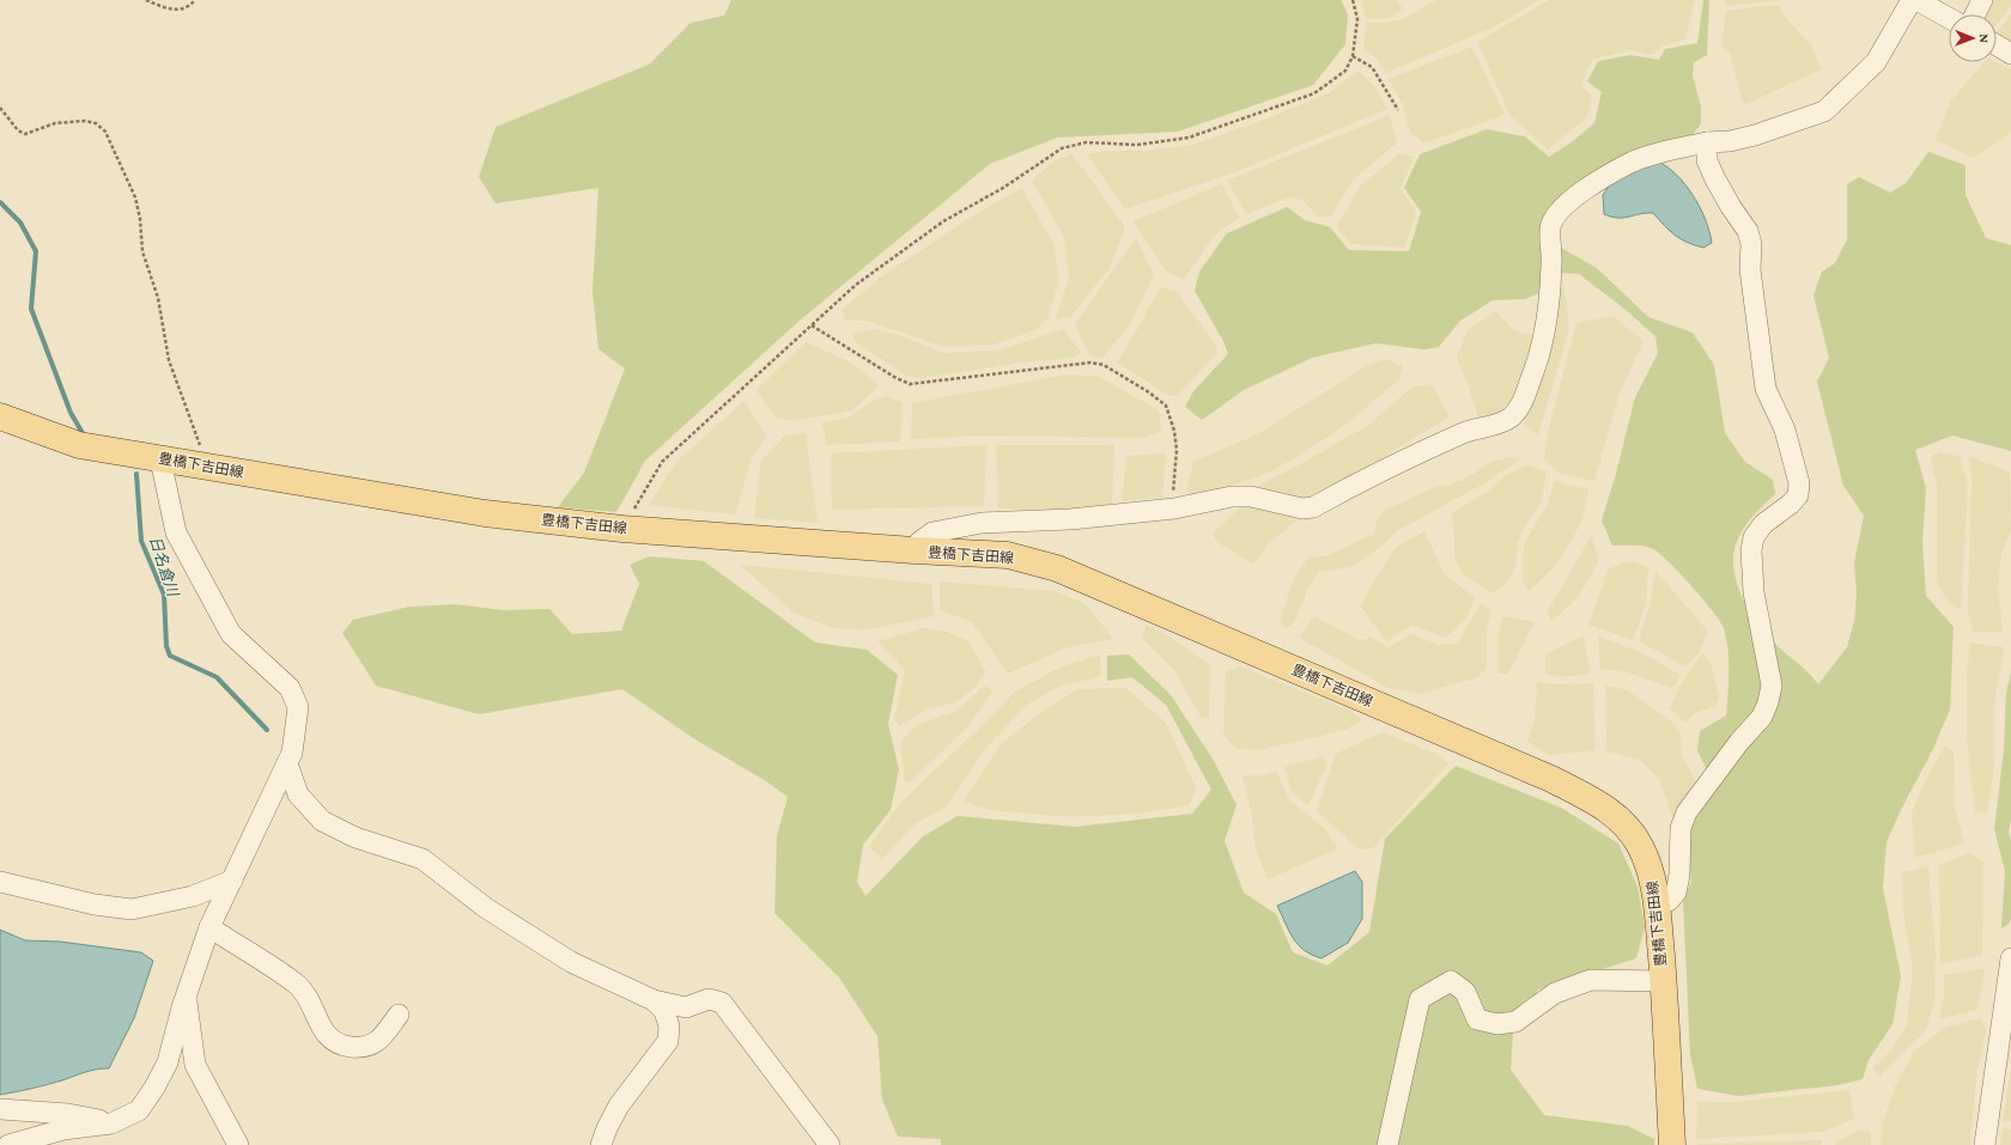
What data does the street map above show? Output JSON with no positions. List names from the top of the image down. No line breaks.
{"streets":{"main road":["豊橋下吉田線"]},"water":["日名倉川"],"north":"right"}
